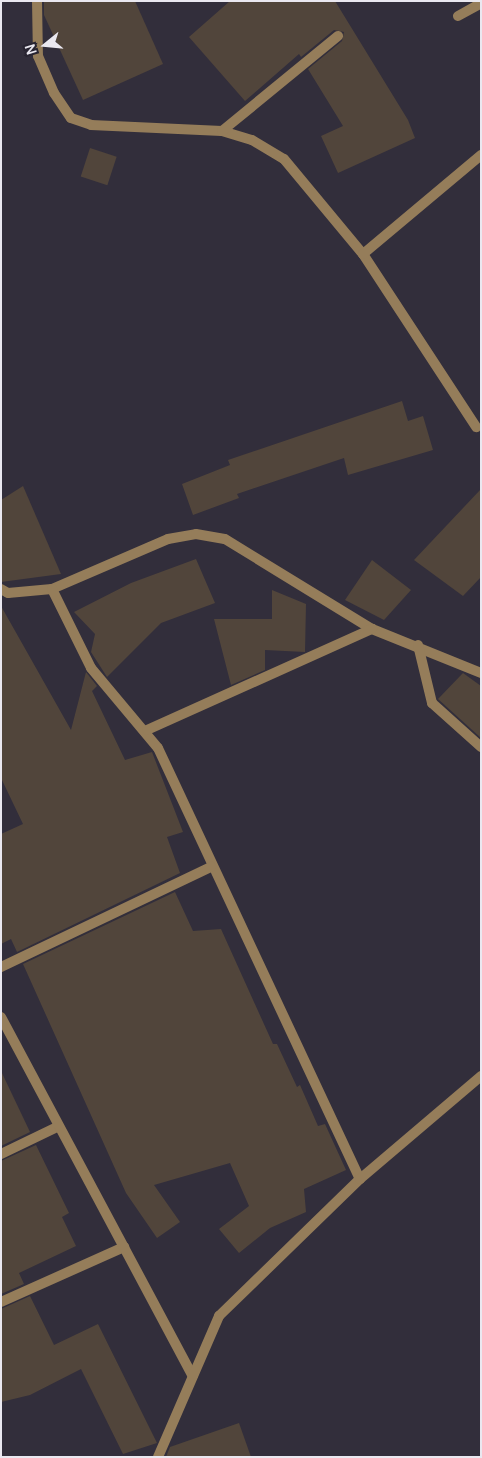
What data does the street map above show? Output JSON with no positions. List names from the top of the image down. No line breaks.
{"north":"left"}
